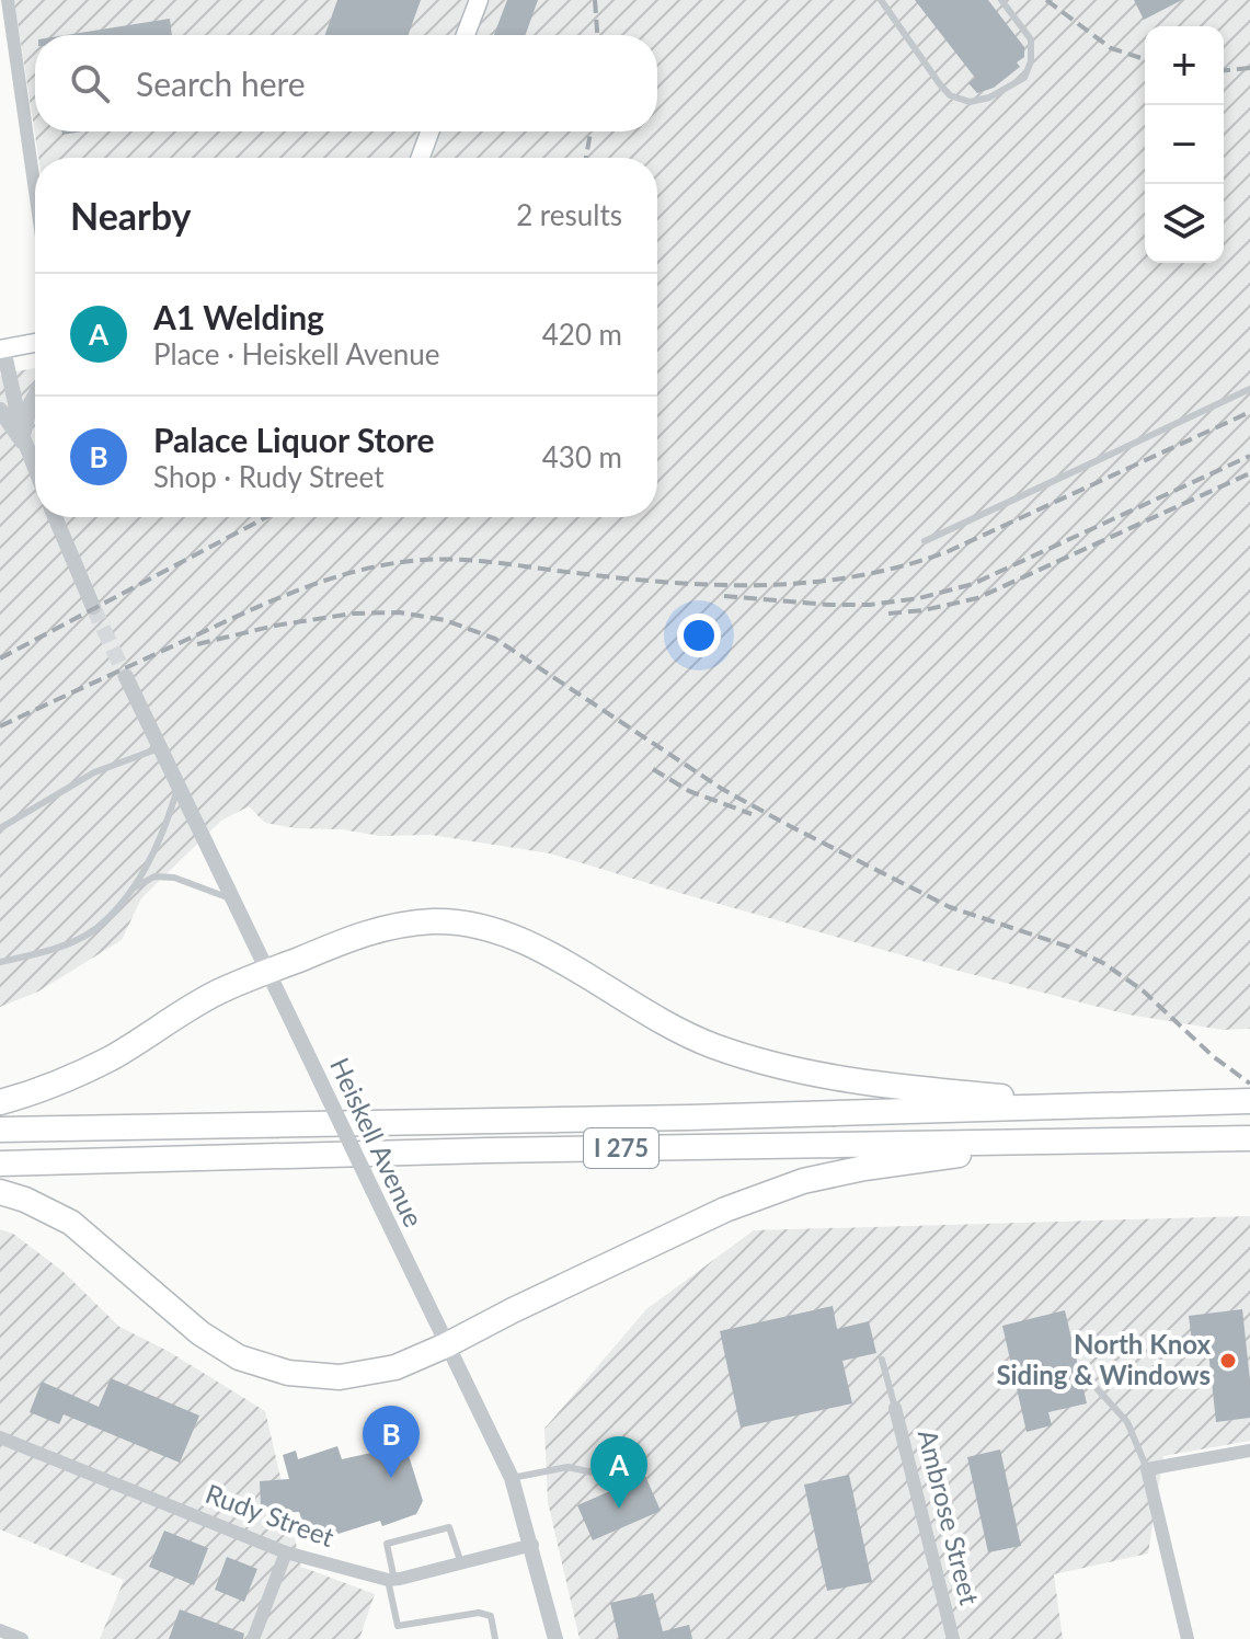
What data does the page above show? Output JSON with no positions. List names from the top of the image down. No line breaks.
{"streets":{"highway":["I 275"],"street":["Heiskell Avenue","Rudy Street","Ambrose Street"]},"crossings":[["Heiskell Avenue","Rudy Street"]],"places":["North Knox Siding & Windows"],"page":{"map_buttons":["+","−"],"search":"Search here","heading":["Nearby","2 results"],"list":[{"mark":"A","name":"A1 Welding","note":"Place · Heiskell Avenue","value":"420 m"},{"mark":"B","name":"Palace Liquor Store","note":"Shop · Rudy Street","value":"430 m"}],"pins":["B","A"]}}
